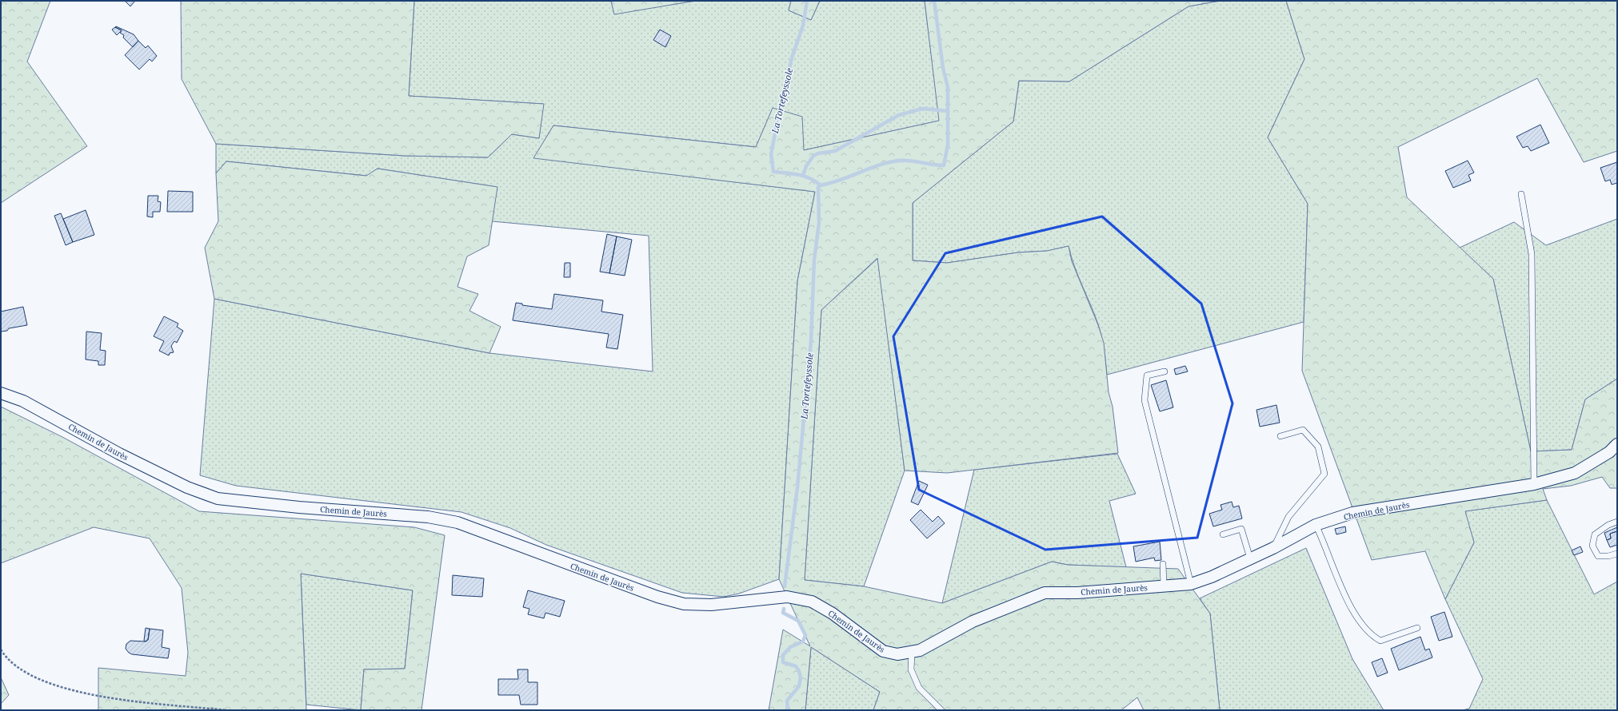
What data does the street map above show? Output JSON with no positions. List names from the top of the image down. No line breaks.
{"streets":{"street":["Chemin de Jaurès"]},"water":["La Tortefeyssole"]}
